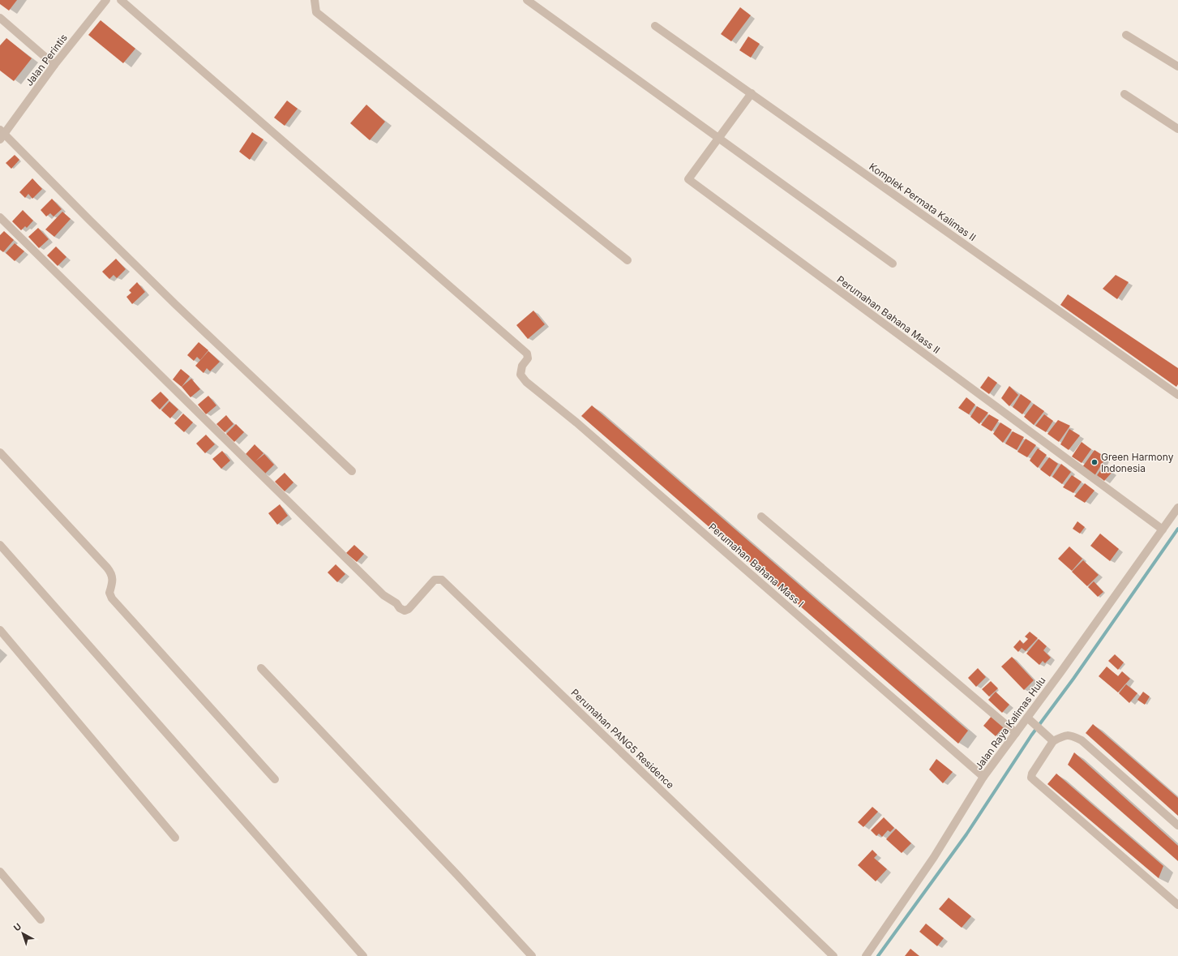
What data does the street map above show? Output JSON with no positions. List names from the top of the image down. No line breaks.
{"streets":{"street":["Jalan Perintis","Komplek Permata Kalimas II","Perumahan Bahana Mass II","Perumahan Bahana Mass I","Jalan Raya Kalimas Hulu","Perumahan PANG5 Residence"]},"crossings":[["Komplek Permata Kalimas II","Perumahan Bahana Mass II"],["Perumahan Bahana Mass II","Jalan Raya Kalimas Hulu"],["Perumahan Bahana Mass I","Jalan Raya Kalimas Hulu"]],"places":["Green Harmony Indonesia"],"north":"top left"}
